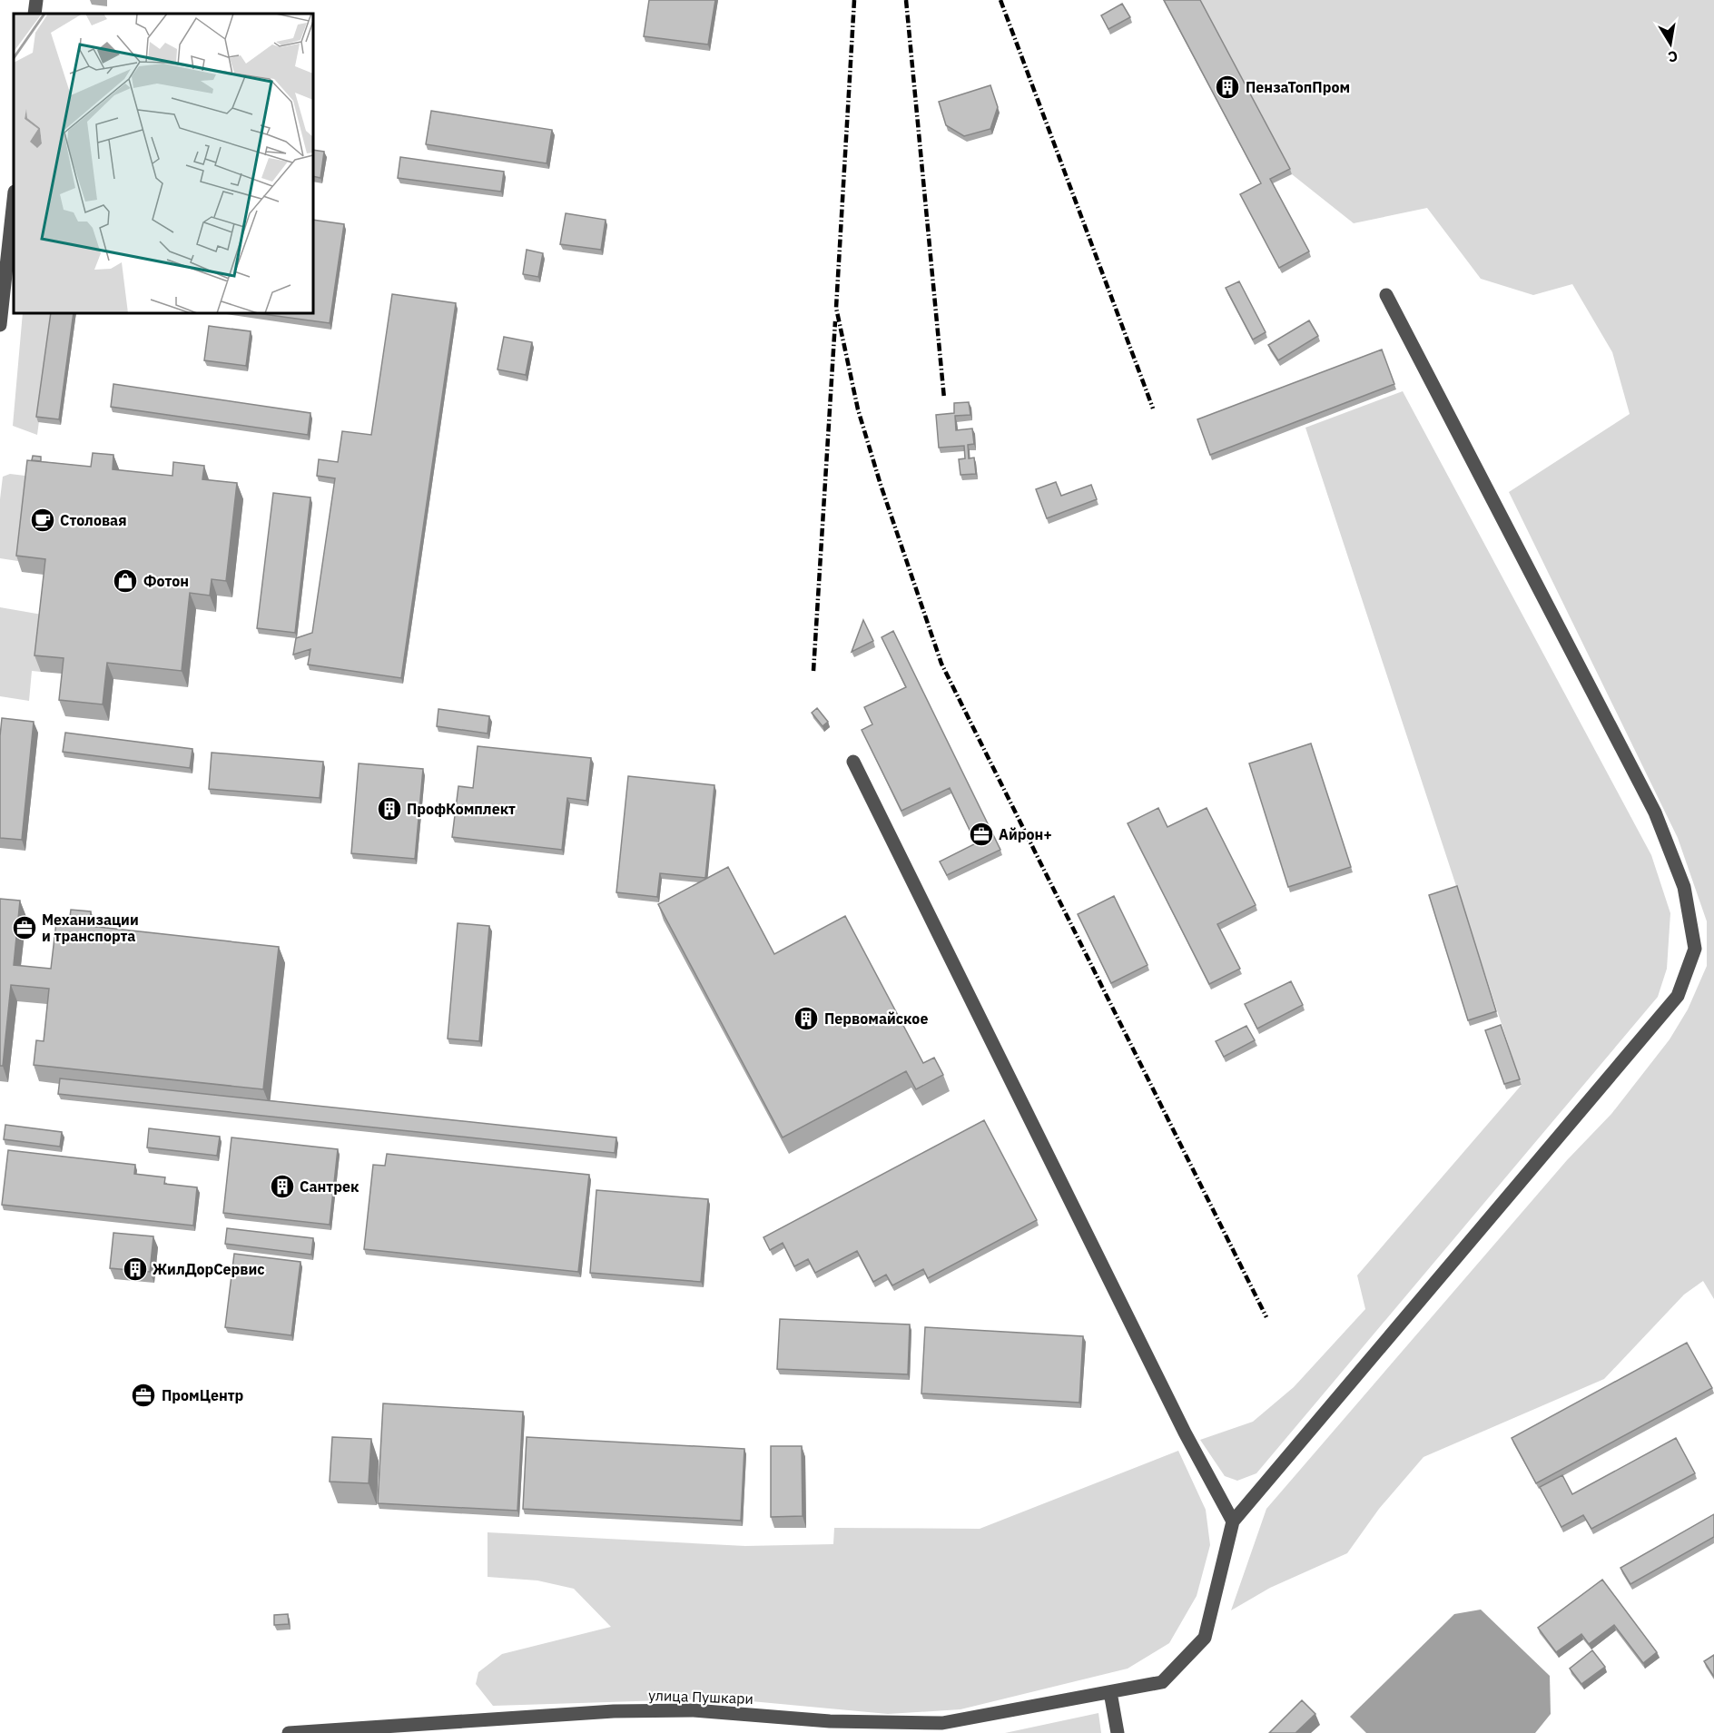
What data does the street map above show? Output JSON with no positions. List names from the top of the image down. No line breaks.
{"streets":{"street":["улица Пушкари"]},"places":{"building":["ПензаТопПром","ПрофКомплект","Первомайское","Сантрек","ЖилДорСервис"],"cafe":["Столовая"],"shop":["Фотон"],"office":["Айрон+","Механизации и транспорта","ПромЦентр"]},"north":"bottom"}
